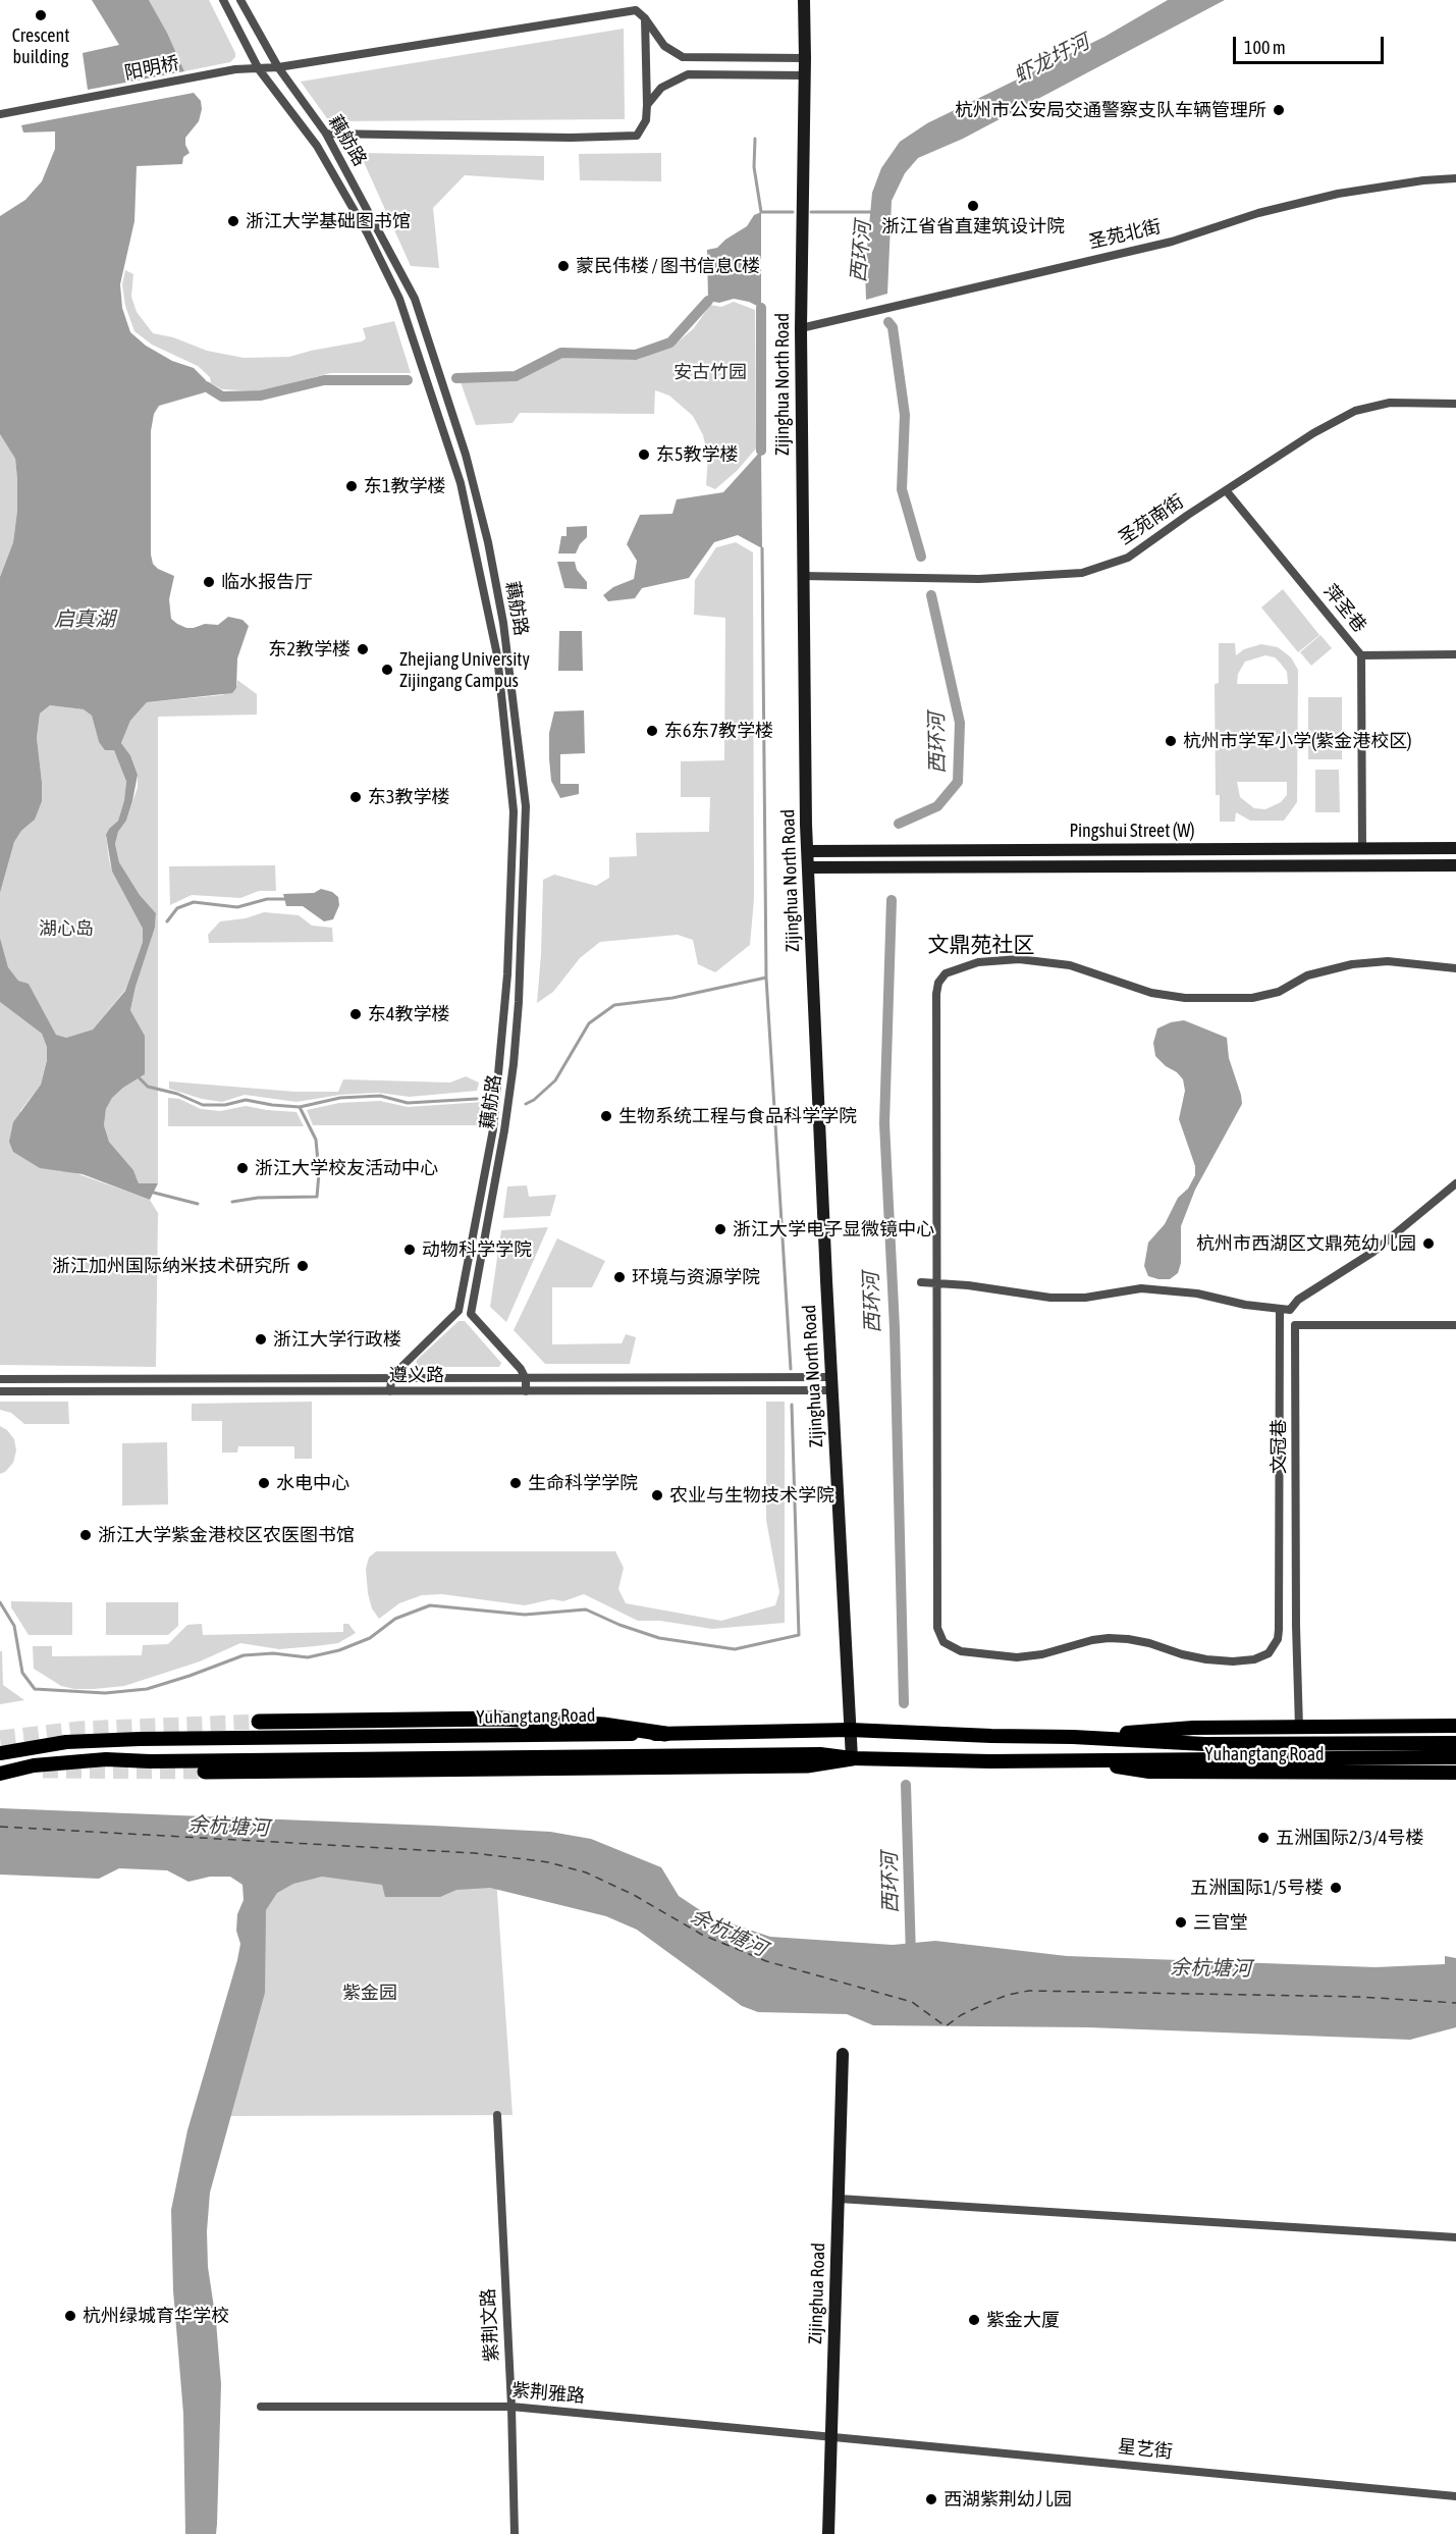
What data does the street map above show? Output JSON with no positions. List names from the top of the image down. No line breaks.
{"streets":{"main road":["Zijinghua North Road","Pingshui Street (W)","Yuhangtang Road","Zijinghua Road"],"street":["阳明桥","藕舫路","圣苑北街","圣苑南街","萍圣巷","遵义路","文冠巷","紫荆文路","紫荆雅路","星艺街"]},"crossings":[["阳明桥","藕舫路"],["藕舫路","遵义路"],["圣苑北街","Zijinghua North Road"],["Zijinghua North Road","圣苑南街"],["Zijinghua North Road","Pingshui Street (W)"],["Zijinghua North Road","遵义路"],["Zijinghua North Road","Yuhangtang Road"],["圣苑南街","萍圣巷"],["萍圣巷","Pingshui Street (W)"],["文冠巷","Yuhangtang Road"],["Zijinghua Road","紫荆雅路"],["Zijinghua Road","星艺街"],["紫荆文路","紫荆雅路"],["紫荆雅路","星艺街"]],"districts":["文鼎苑社区"],"water":["虾龙圩河","西环河","启真湖","余杭塘河"],"parks":["安古竹园","湖心岛","紫金园"],"places":["Crescent building","杭州市公安局交通警察支队车辆管理所","浙江省省直建筑设计院","浙江大学基础图书馆","蒙民伟楼 / 图书信息C楼","东5教学楼","东1教学楼","临水报告厅","东2教学楼","Zhejiang University Zijingang Campus","东6东7教学楼","杭州市学军小学(紫金港校区)","东3教学楼","东4教学楼","生物系统工程与食品科学学院","浙江大学校友活动中心","浙江大学电子显微镜中心","杭州市西湖区文鼎苑幼儿园","动物科学学院","浙江加州国际纳米技术研究所","环境与资源学院","浙江大学行政楼","水电中心","生命科学学院","农业与生物技术学院","浙江大学紫金港校区农医图书馆","五洲国际2/3/4号楼","五洲国际1/5号楼","三官堂","杭州绿城育华学校","紫金大厦","西湖紫荆幼儿园"],"scale_bar":"100 m"}
